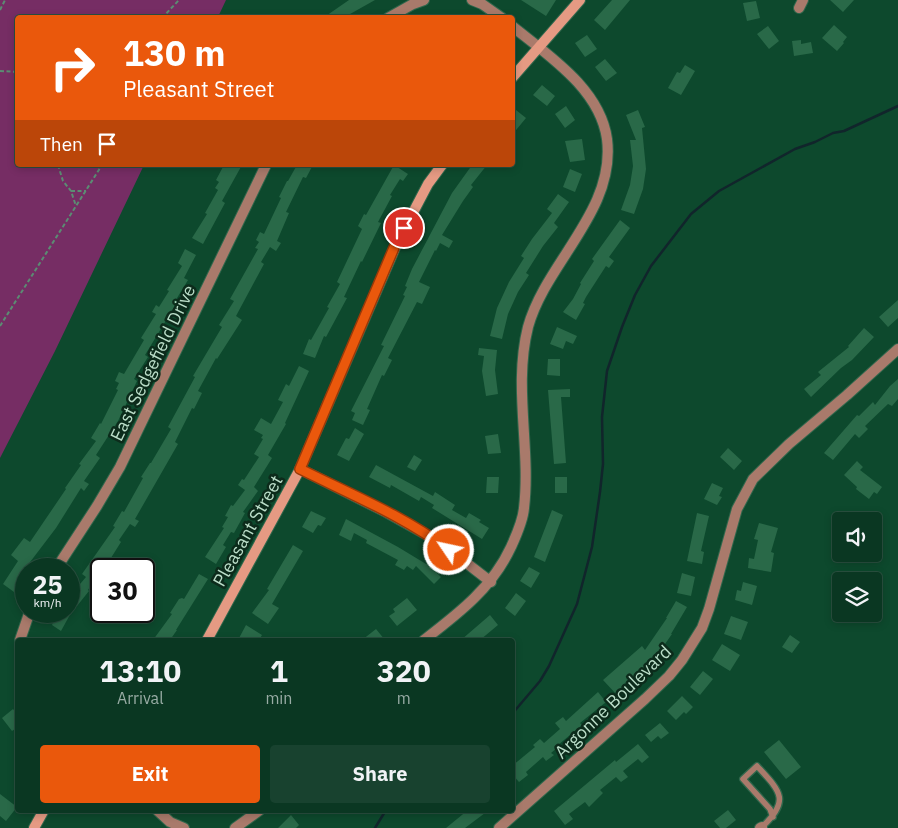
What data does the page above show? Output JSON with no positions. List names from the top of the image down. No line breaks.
{"streets":{"street":["East Sedgefield Drive","Pleasant Street","Argonne Boulevard"]},"page":{"turn":["130 m","Pleasant Street"],"then":"Then","speed":"25 km/h","limit":"30","eta":["13:10","Arrival","1","min","320","m"],"buttons":["Exit","Share"]}}
